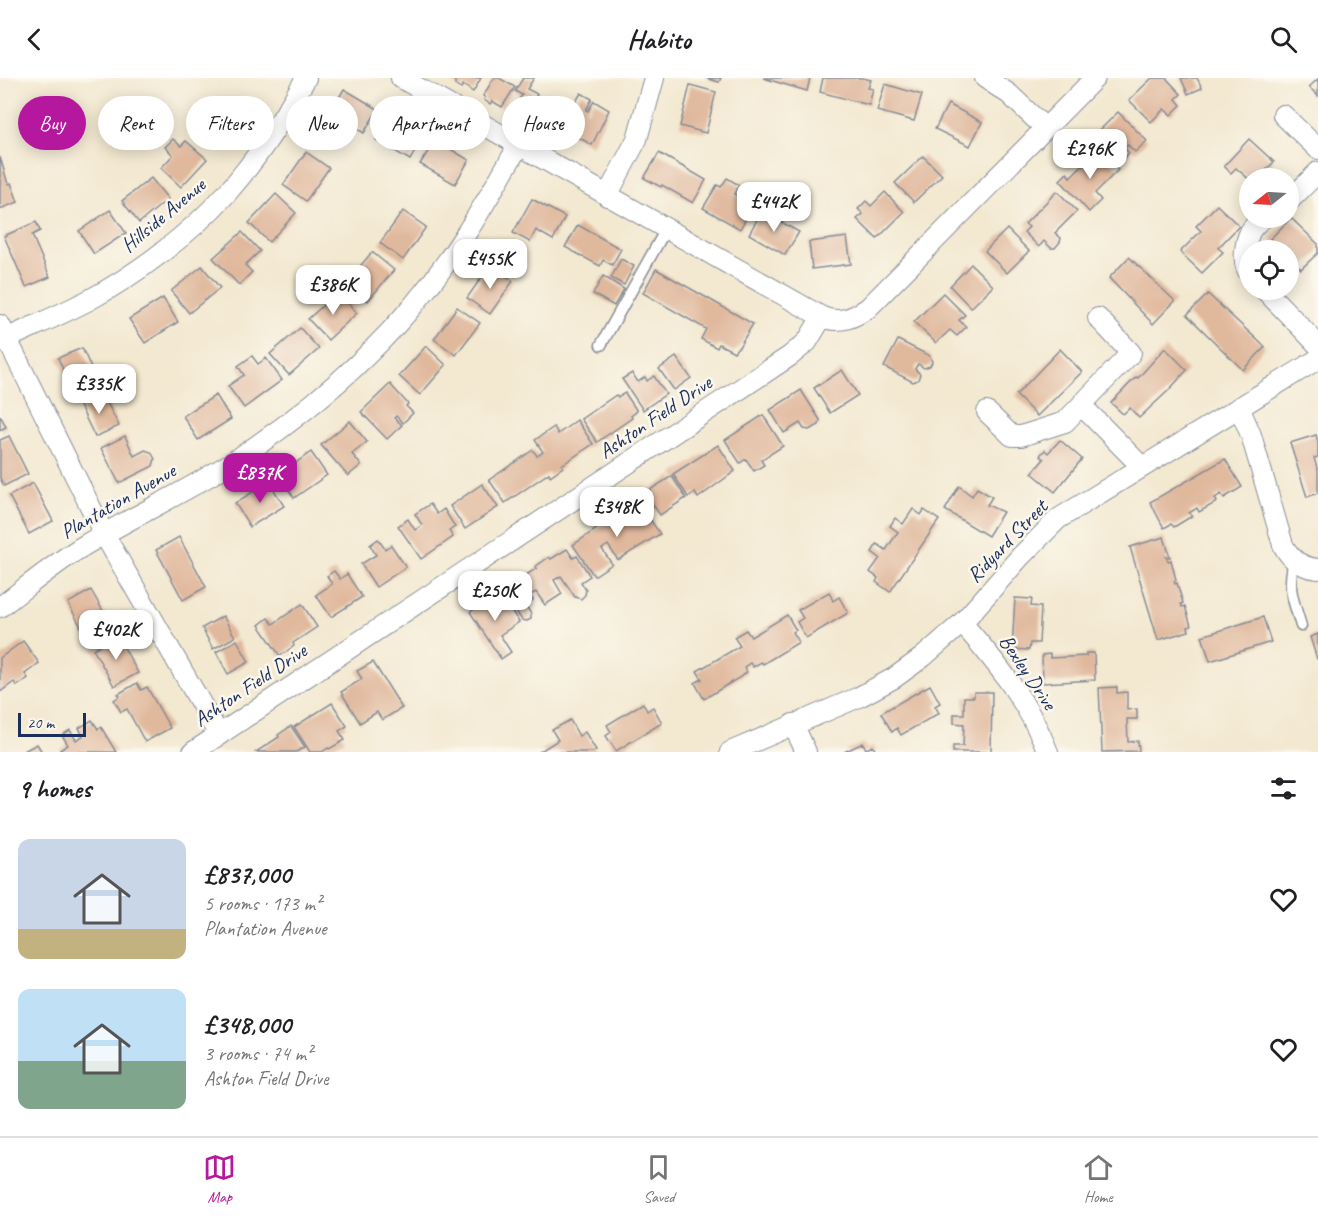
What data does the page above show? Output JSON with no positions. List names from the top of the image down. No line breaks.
{"streets":{"street":["Hillside Avenue","Ashton Field Drive","Plantation Avenue","Ridyard Street","Bexley Drive"]},"crossings":[["Ridyard Street","Bexley Drive"]],"scale_bar":"20 m","north":"left","page":{"header":"Habito","chip":["Buy","Rent","Filters","New","Apartment","House"],"price":["£296K","£442K","£455K","£386K","£335K","£837K","£348K","£250K","£402K"],"scale":"20 m","heading":"9 homes","list":[{"name":"£837,000","note":"5 rooms · 173 m² · Plantation Avenue"},{"name":"£348,000","note":"3 rooms · 74 m² · Ashton Field Drive"}],"tabs":["Map","Saved","Home"]}}
